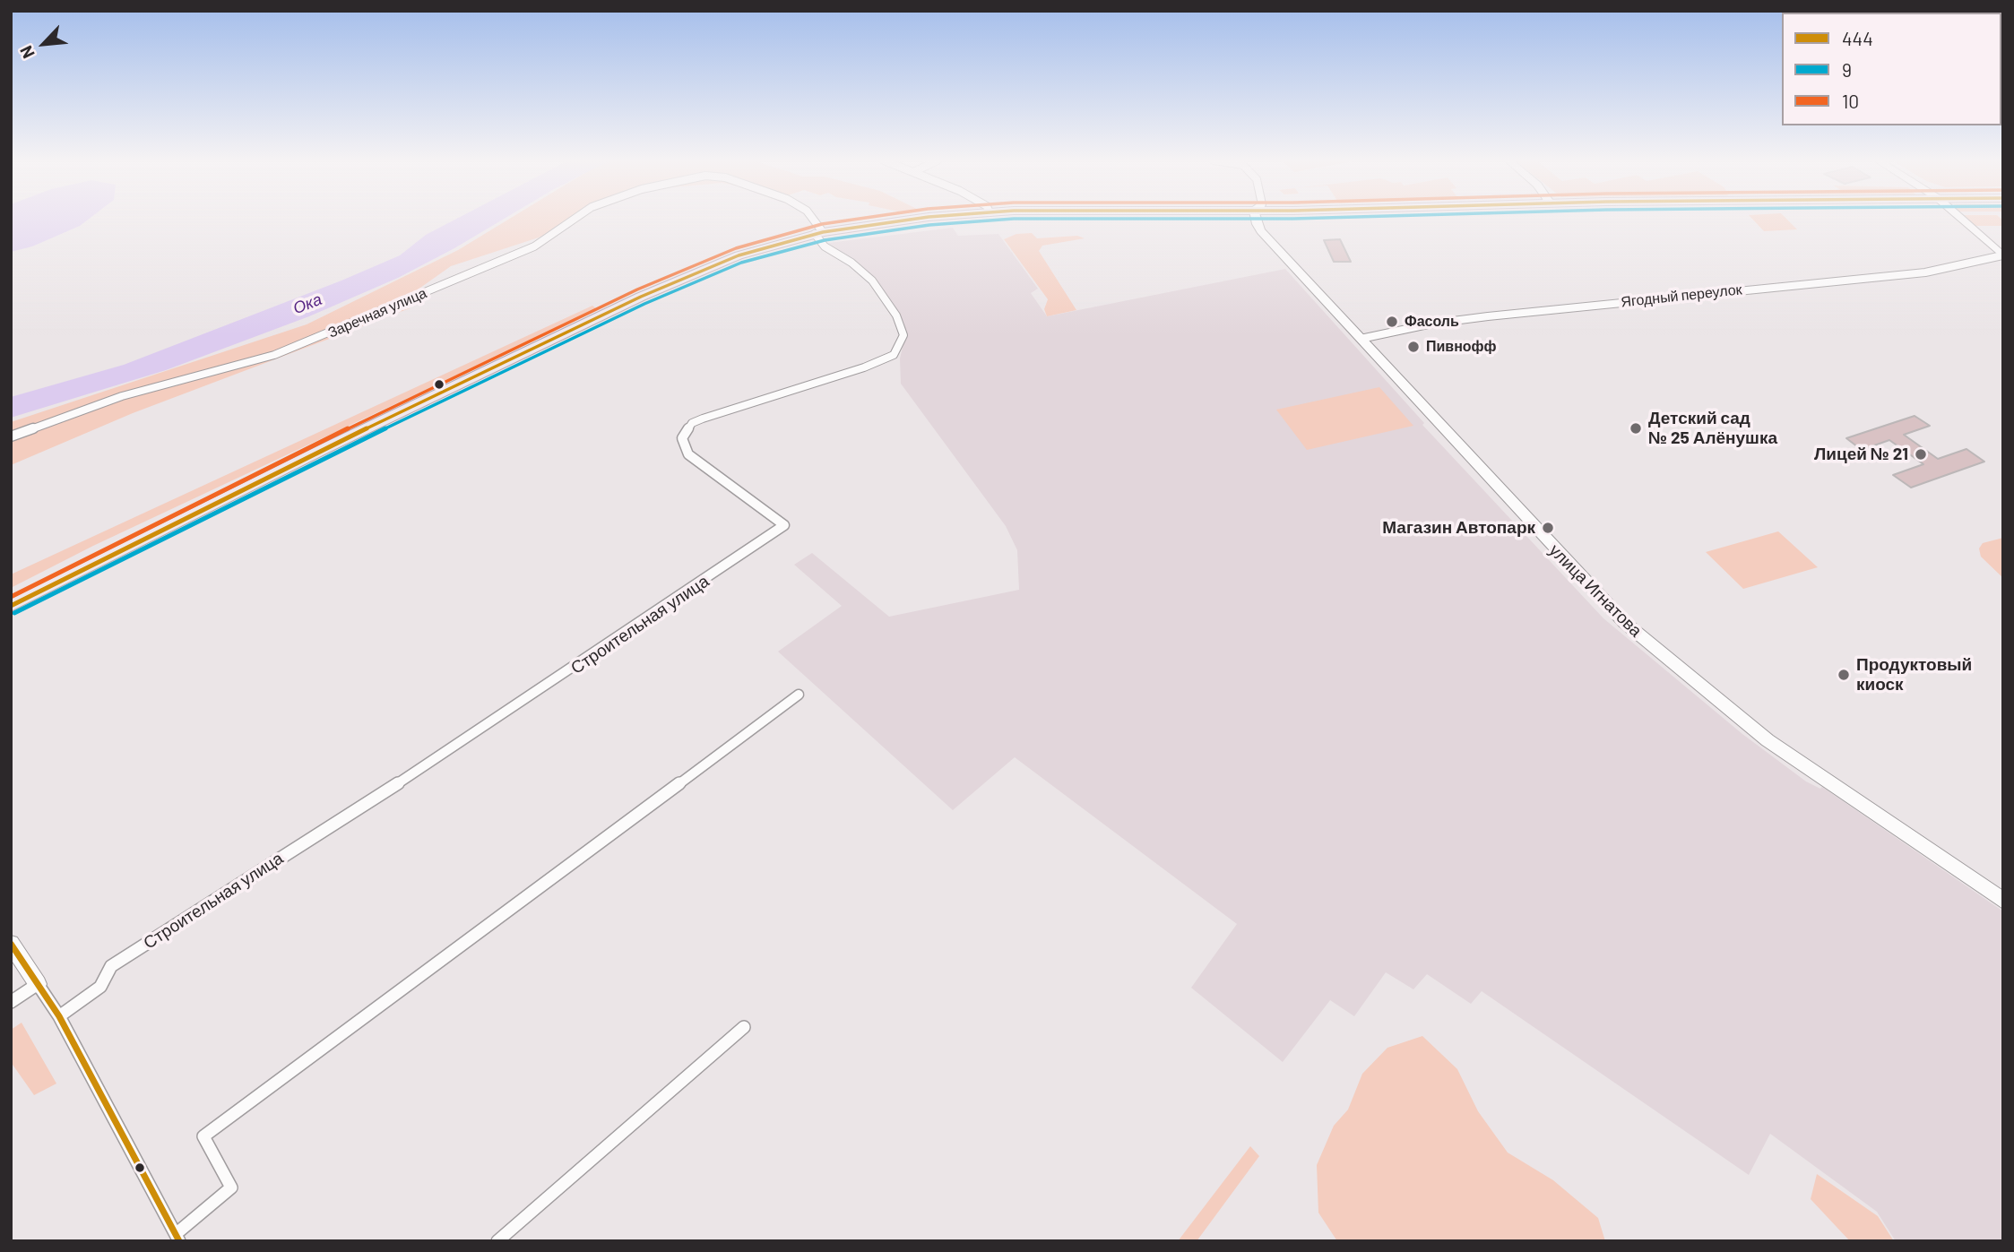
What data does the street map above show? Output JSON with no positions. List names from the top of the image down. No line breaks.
{"streets":{"main road":["улица Игнатова"],"street":["Ягодный переулок","Заречная улица","Строительная улица"]},"crossings":[["Ягодный переулок","улица Игнатова"],["Заречная улица","Строительная улица"]],"water":["Ока"],"places":["Фасоль","Пивнофф","Детский сад № 25 Алёнушка","Лицей № 21","Магазин Автопарк","Продуктовый киоск"],"lines":["transit line 444","transit line 9","transit line 10"],"legend":["444","9","10"],"north":"bottom left"}
